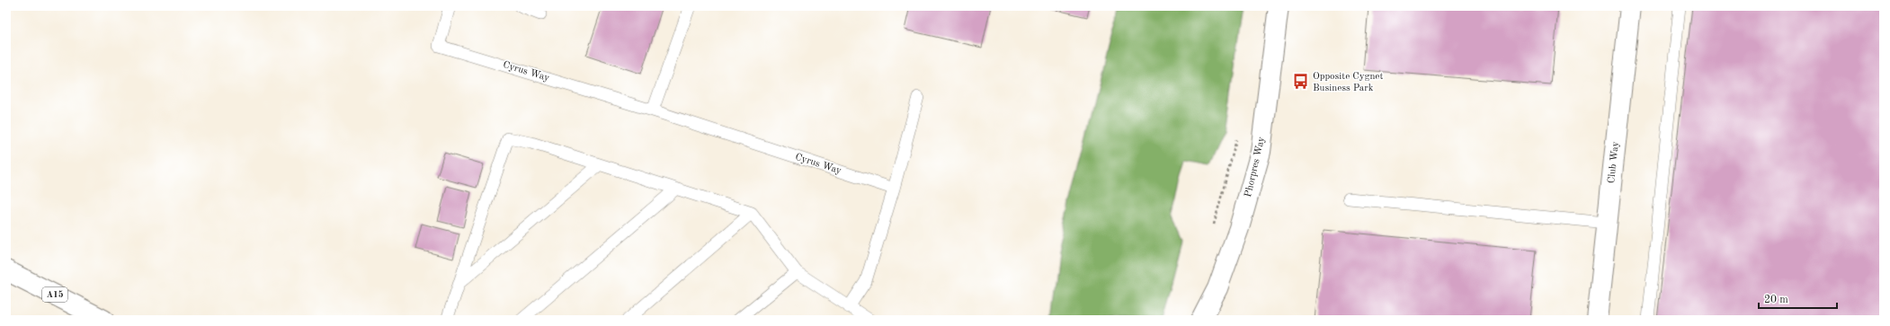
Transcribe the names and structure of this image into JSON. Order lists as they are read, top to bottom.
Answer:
{
  "streets": {
    "street": ["Club Way", "Phorpres Way", "A15"],
    "lane": ["Cyrus Way"]
  },
  "places": {
    "bus stop": ["Opposite Cygnet Business Park"]
  },
  "scale_bar": "20 m"
}
